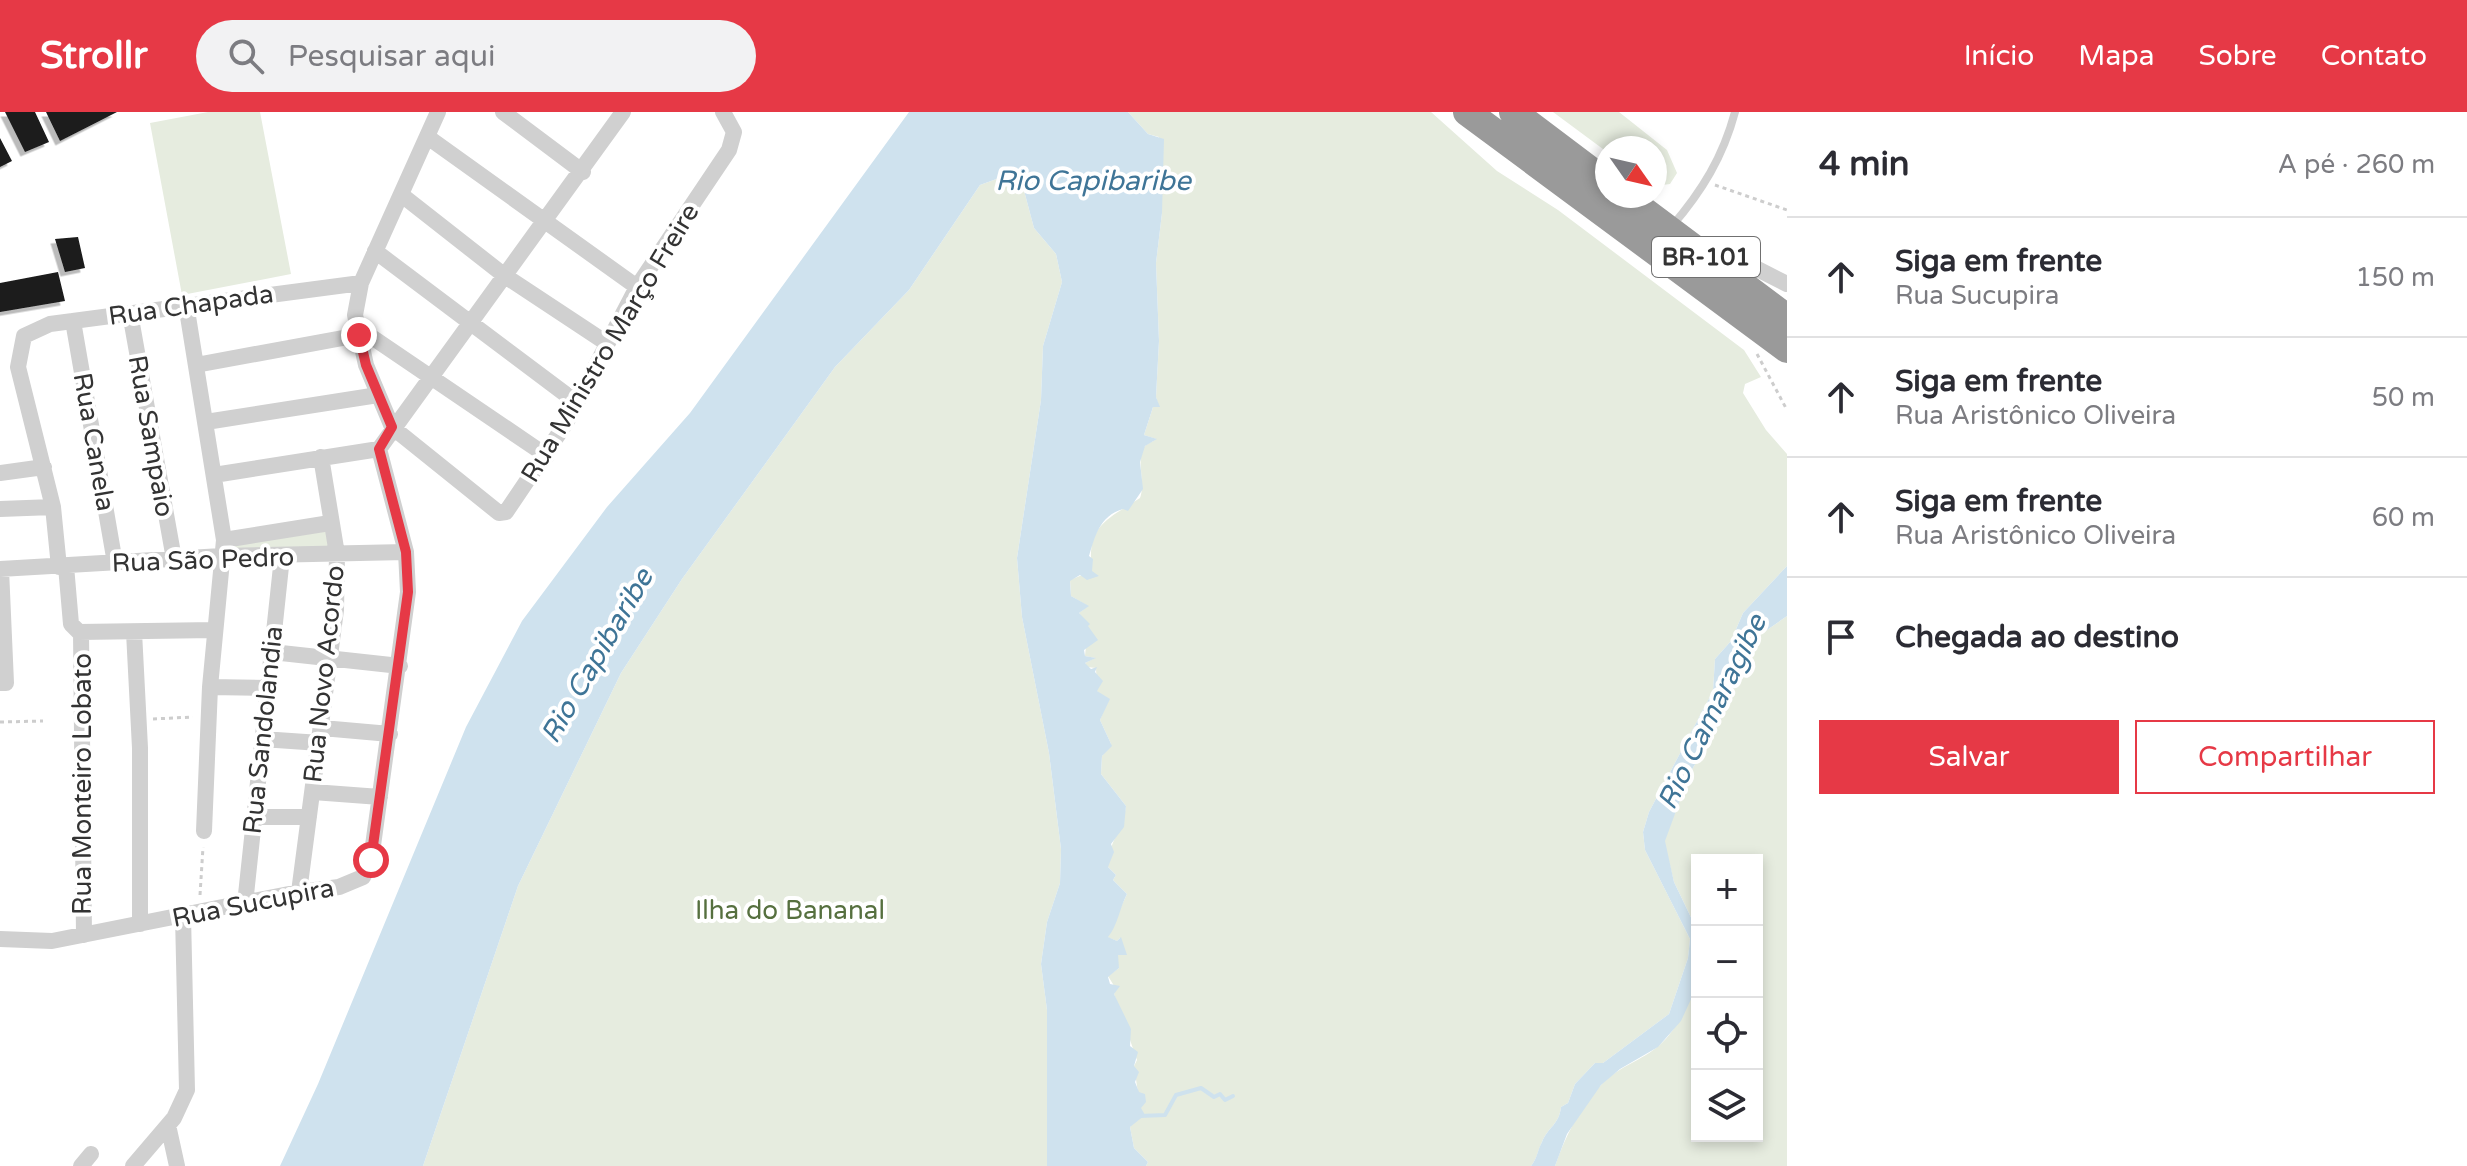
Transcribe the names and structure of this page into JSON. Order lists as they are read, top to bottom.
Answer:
{
  "streets": {
    "highway": ["BR-101"],
    "street": [
      "Rua Chapada",
      "Rua Ministro Março Freire",
      "Rua Sampaio",
      "Rua Canela",
      "Rua São Pedro",
      "Rua Novo Acordo",
      "Rua Sandolandia",
      "Rua Monteiro Lobato",
      "Rua Sucupira"
    ]
  },
  "crossings": [
    ["Rua Chapada", "Rua Sampaio"],
    ["Rua Chapada", "Rua Canela"],
    ["Rua Chapada", "Rua Monteiro Lobato"],
    ["Rua Sampaio", "Rua São Pedro"],
    ["Rua Canela", "Rua São Pedro"],
    ["Rua São Pedro", "Rua Novo Acordo"],
    ["Rua São Pedro", "Rua Sandolandia"],
    ["Rua São Pedro", "Rua Monteiro Lobato"],
    ["Rua São Pedro", "Rua Sucupira"],
    ["Rua Novo Acordo", "Rua Sucupira"],
    ["Rua Sandolandia", "Rua Sucupira"],
    ["Rua Monteiro Lobato", "Rua Sucupira"]
  ],
  "water": ["Rio Capibaribe", "Rio Camaragibe"],
  "parks": ["Ilha do Bananal"],
  "north": "bottom right",
  "page": {
    "header": "Strollr",
    "search": "Pesquisar aqui",
    "nav": [
      "Início",
      "Mapa",
      "Sobre",
      "Contato"
    ],
    "heading": ["4 min", "A pé · 260 m"],
    "list": [
      ["Siga em frente", "Rua Sucupira", "150 m"],
      ["Siga em frente", "Rua Aristônico Oliveira", "50 m"],
      ["Siga em frente", "Rua Aristônico Oliveira", "60 m"],
      "Chegada ao destino"
    ],
    "buttons": ["Salvar", "Compartilhar"],
    "map_buttons": ["+", "−"]
  }
}
